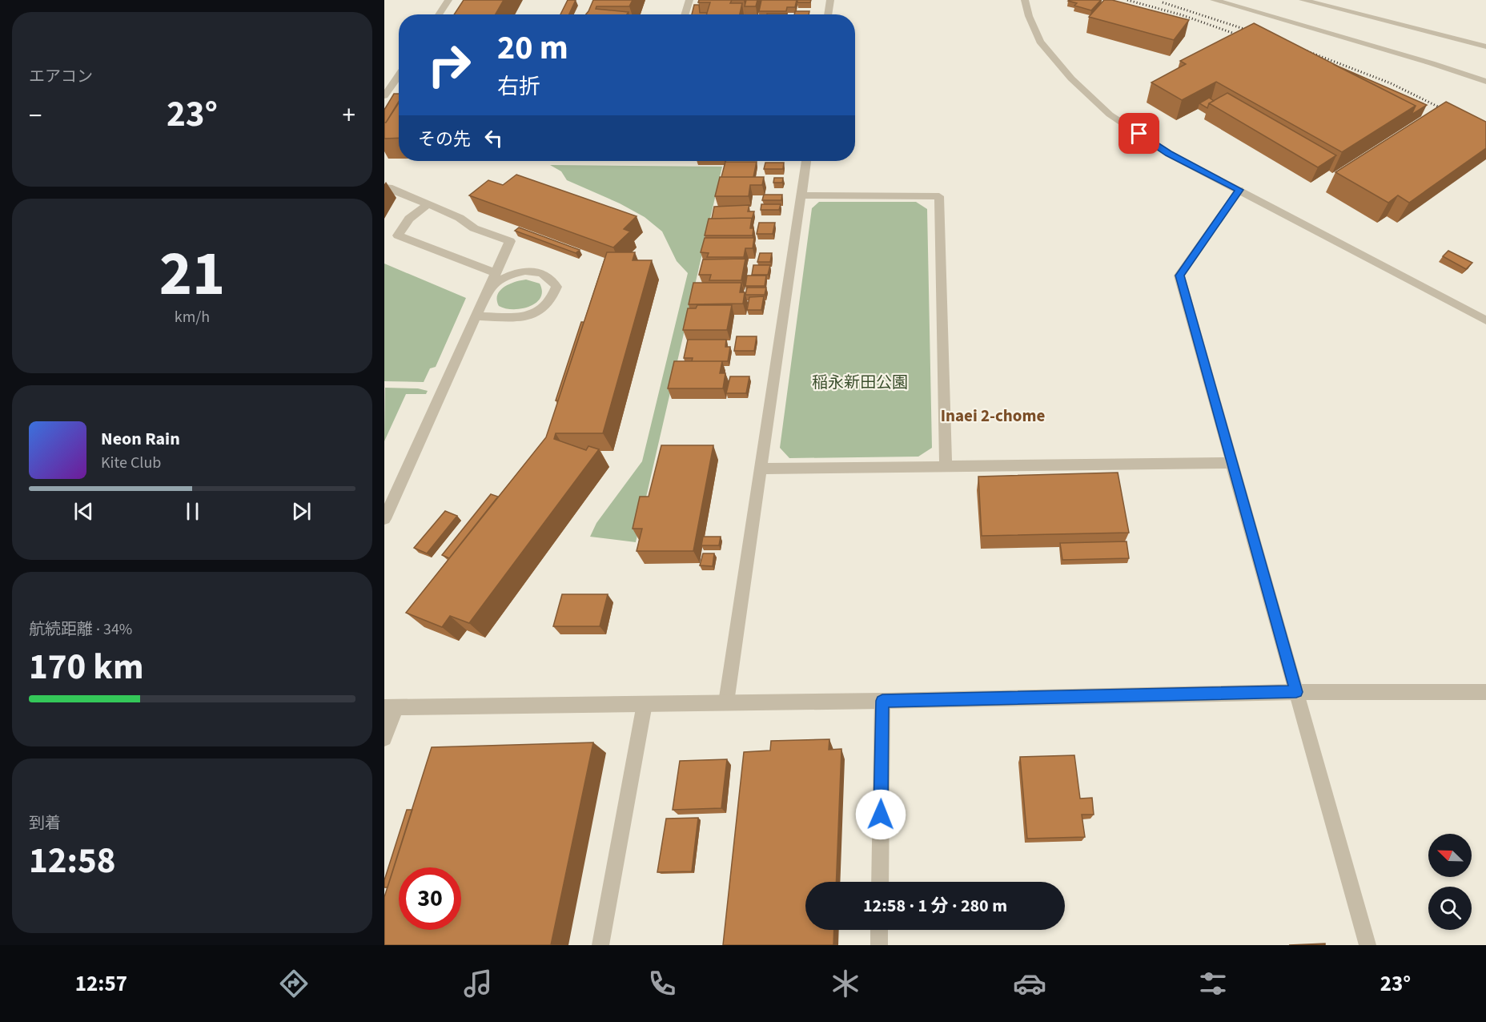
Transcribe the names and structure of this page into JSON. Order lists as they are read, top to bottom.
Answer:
{
  "districts": ["Inaei 2-chome"],
  "parks": ["稲永新田公園"],
  "north": "top left",
  "page": {
    "tile": [
      "エアコン",
      ["21", "km/h"],
      ["航続距離 · 34%", "170 km"],
      ["到着", "12:58"]
    ],
    "turn": ["20 m", "右折"],
    "heat": ["−", "23°", "+"],
    "then": "その先",
    "song": ["Neon Rain", "Kite Club"],
    "limit": "30",
    "trip": "12:58 · 1 分 · 280 m",
    "tabs": ["12:57", "23°"]
  }
}
